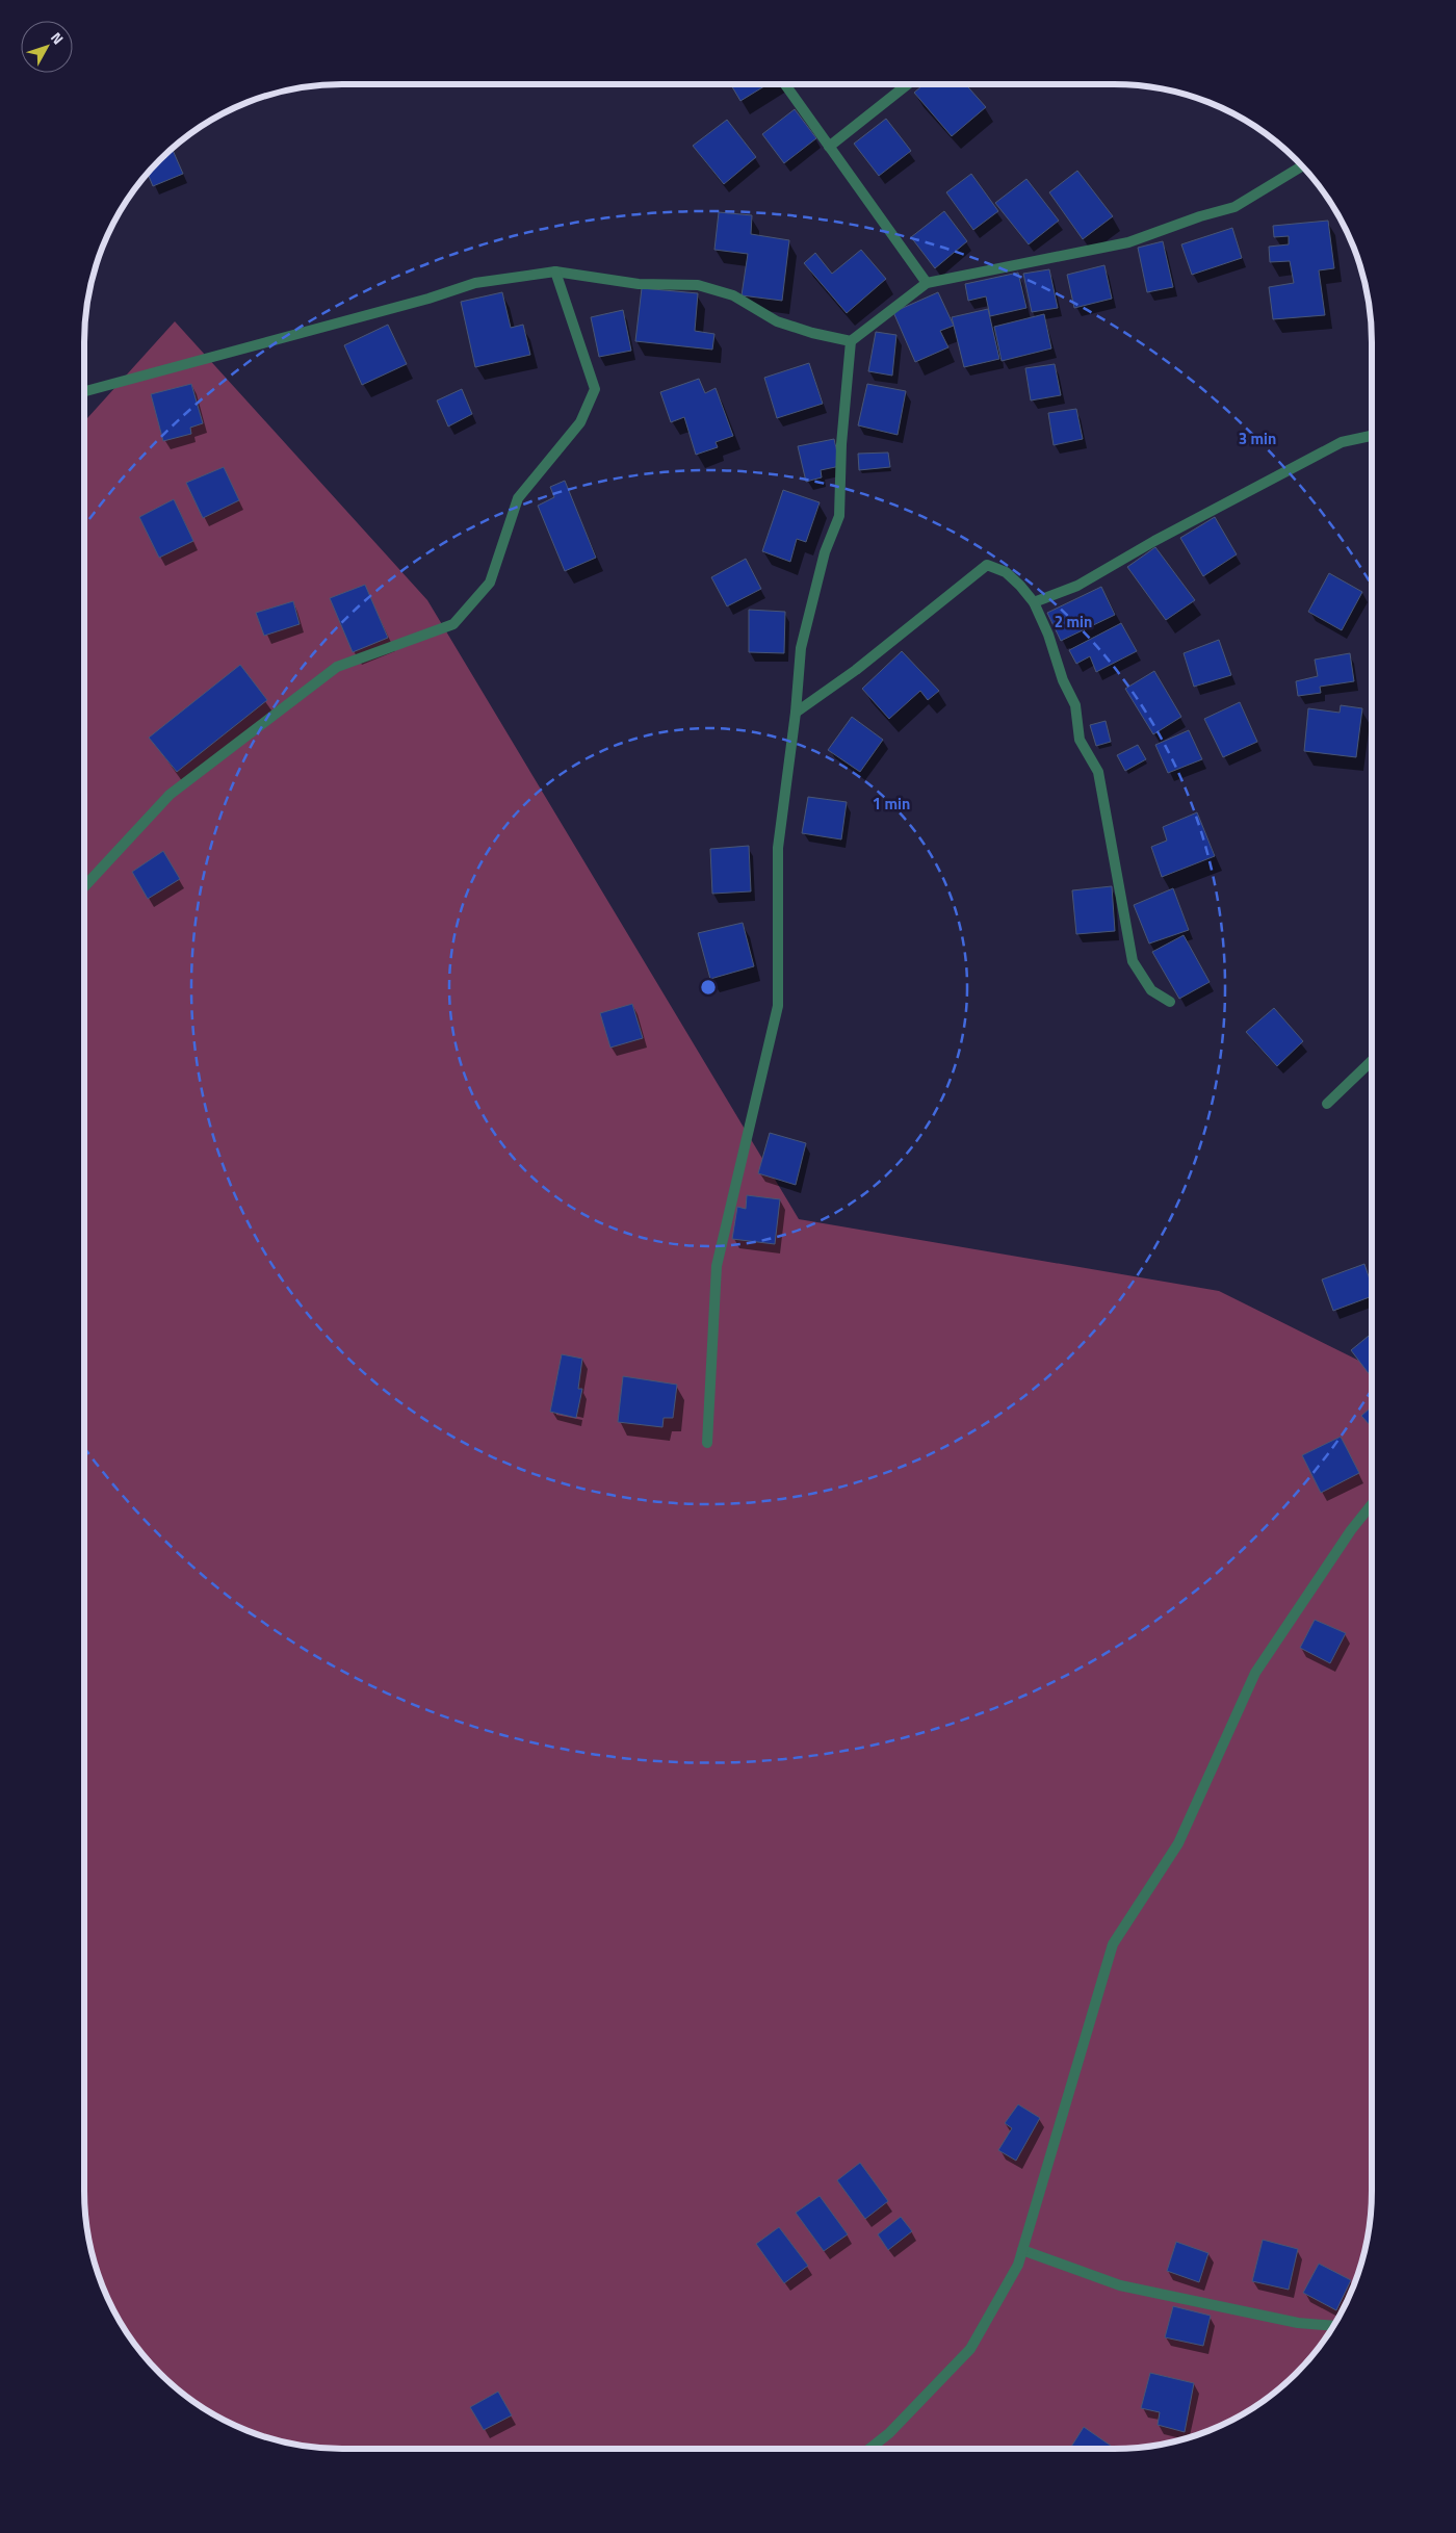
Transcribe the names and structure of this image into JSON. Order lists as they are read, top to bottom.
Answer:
{
  "north": "top right",
  "rings": ["3 min", "2 min", "1 min"]
}
